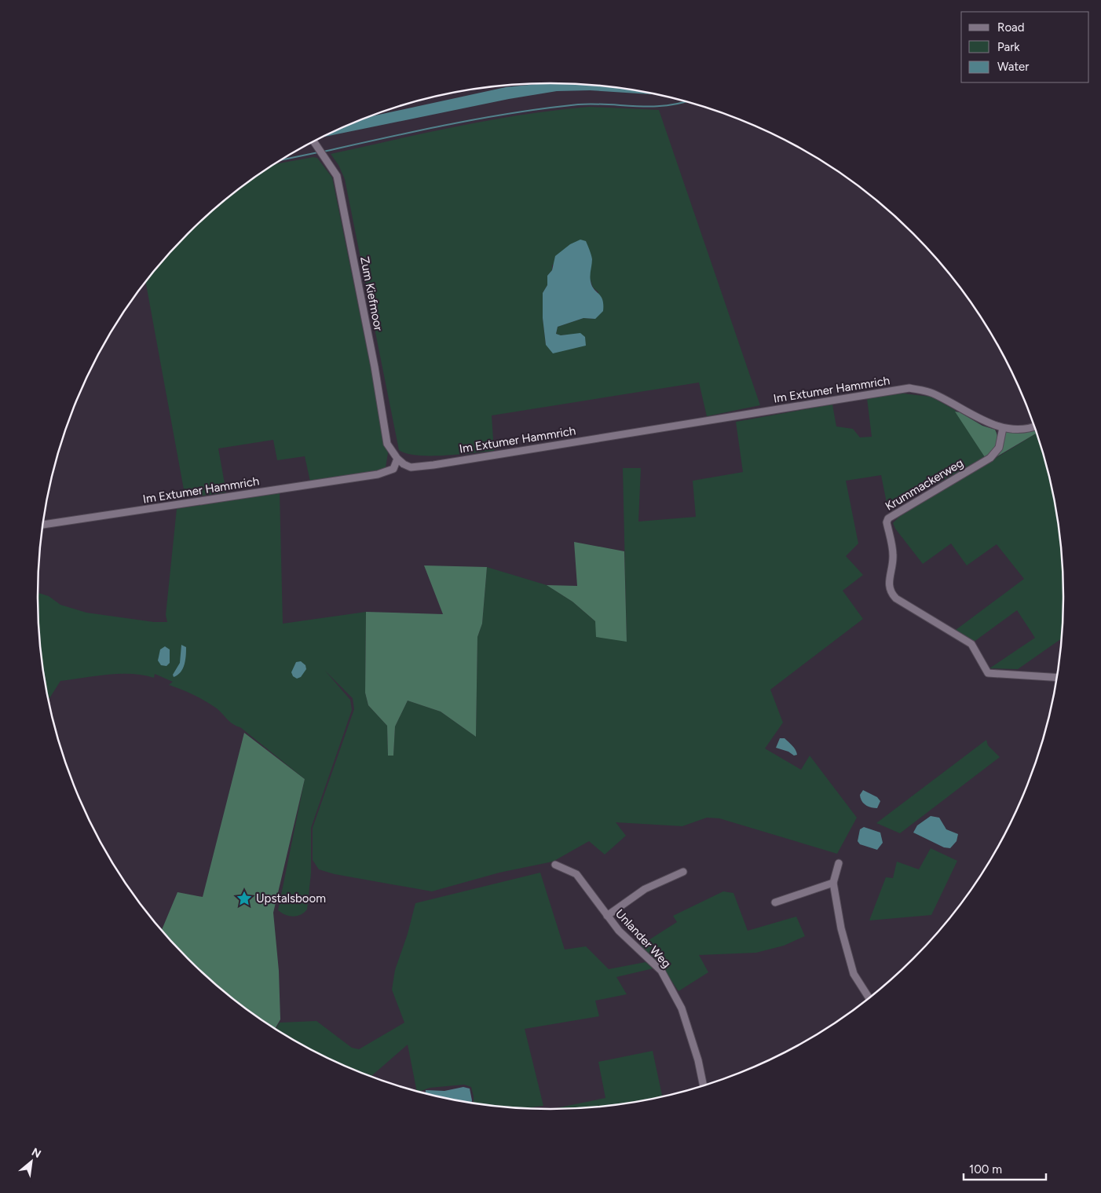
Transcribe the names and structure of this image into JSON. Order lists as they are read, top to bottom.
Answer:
{
  "streets": {
    "street": [
      "Zum Kiefmoor",
      "Im Extumer Hammrich",
      "Krummackerweg",
      "Unlander Weg"
    ]
  },
  "crossings": [
    ["Zum Kiefmoor", "Im Extumer Hammrich"],
    ["Im Extumer Hammrich", "Krummackerweg"]
  ],
  "places": {
    "place": ["Upstalsboom"]
  },
  "legend": ["Road", "Park", "Water"],
  "scale_bar": "100 m",
  "north": "top right"
}
